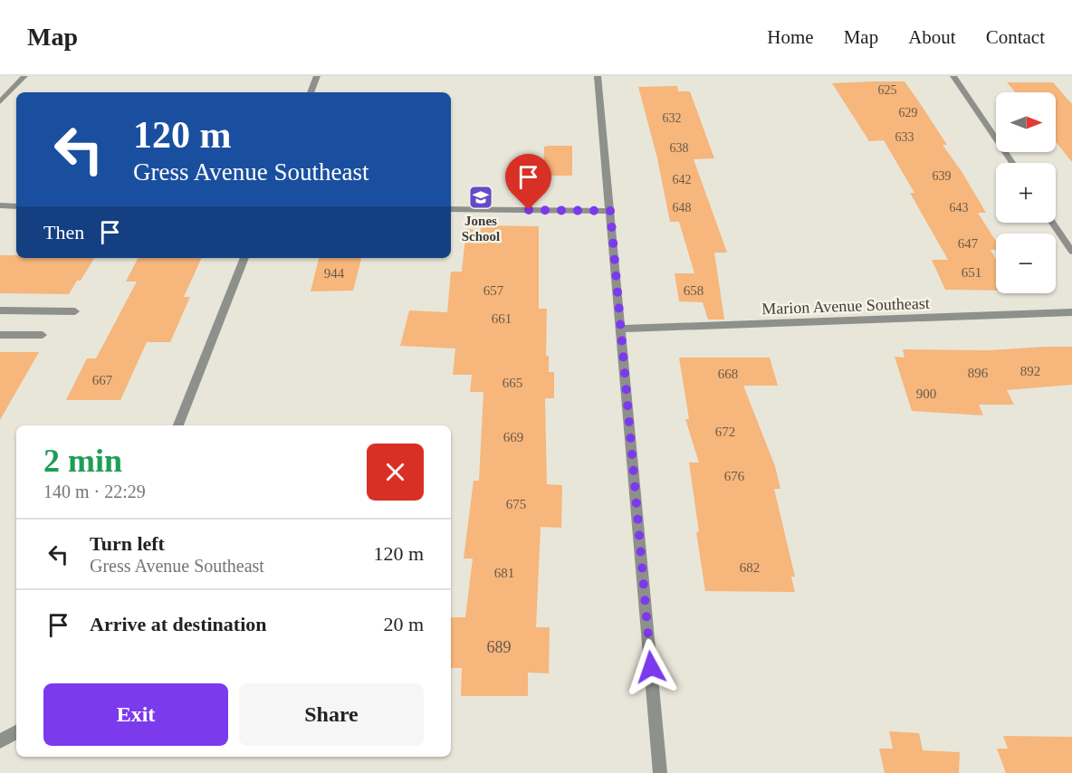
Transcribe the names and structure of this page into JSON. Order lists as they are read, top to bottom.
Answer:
{
  "streets": {
    "street": ["Marion Avenue Southeast"]
  },
  "places": {
    "school or university": ["Jones School"]
  },
  "house_numbers": [
    "625",
    "629",
    "632",
    "633",
    "638",
    "639",
    "642",
    "648",
    "643",
    "647",
    "651",
    "944",
    "657",
    "658",
    "661",
    "892",
    "896",
    "668",
    "667",
    "665",
    "900",
    "672",
    "669",
    "676",
    "675",
    "682",
    "681",
    "689"
  ],
  "north": "right",
  "page": {
    "header": "Map",
    "nav": [
      "Home",
      "Map",
      "About",
      "Contact"
    ],
    "map_buttons": ["+", "−"],
    "turn": ["120 m", "Gress Avenue Southeast"],
    "then": "Then",
    "heading": ["2 min", "140 m · 22:29"],
    "list": [
      {
        "name": "Turn left",
        "note": "Gress Avenue Southeast",
        "value": "120 m"
      },
      {
        "name": "Arrive at destination",
        "value": "20 m"
      }
    ],
    "buttons": ["Exit", "Share"]
  }
}
